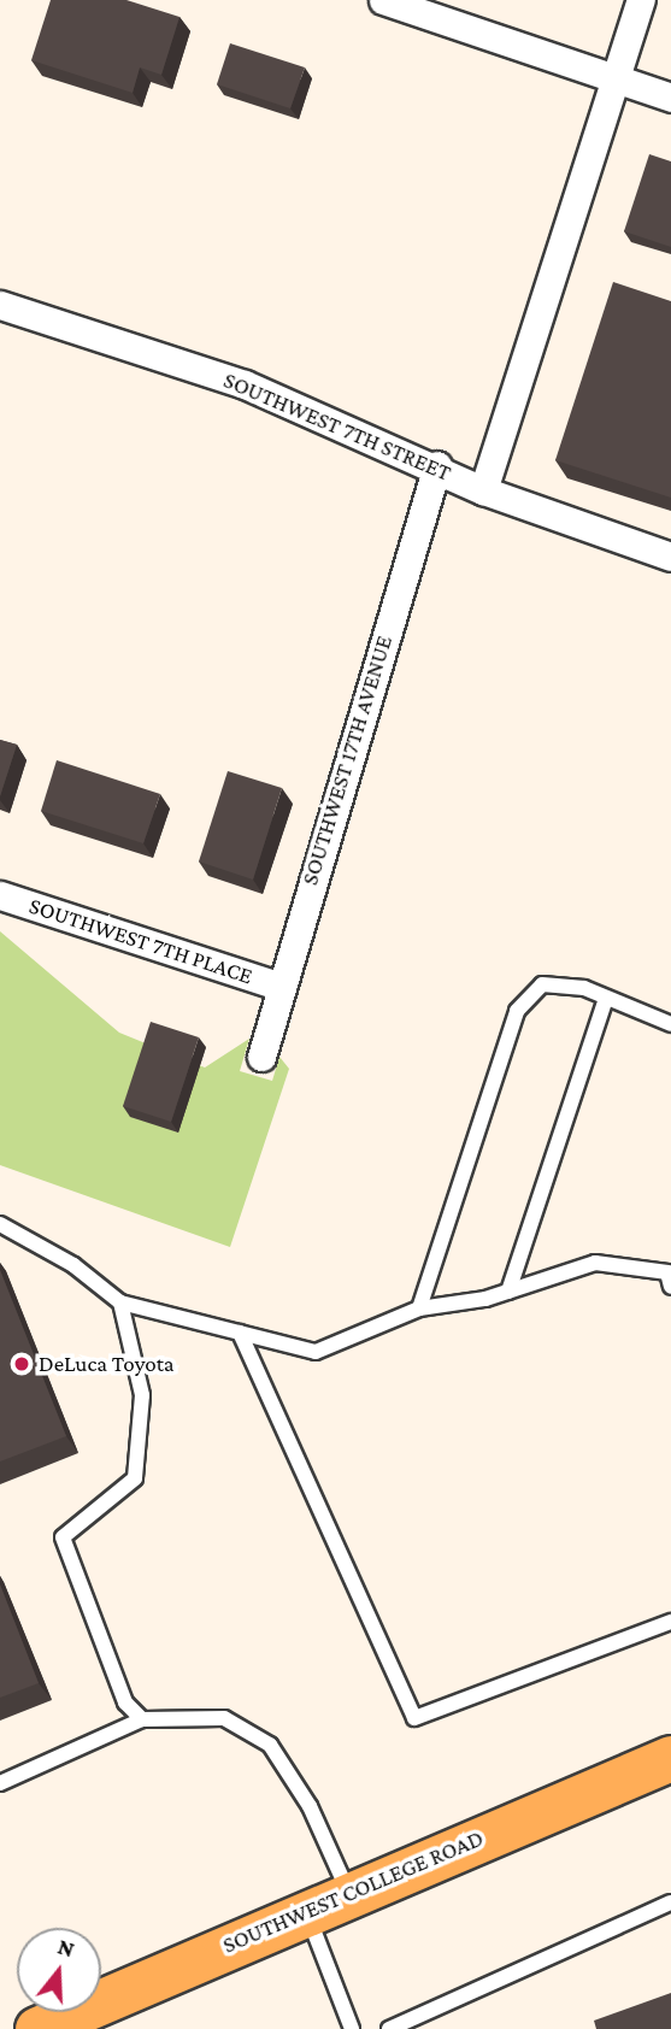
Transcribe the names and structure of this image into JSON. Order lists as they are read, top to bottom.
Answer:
{
  "streets": {
    "main road": ["SOUTHWEST COLLEGE ROAD"],
    "street": ["SOUTHWEST 7TH STREET", "SOUTHWEST 17TH AVENUE", "SOUTHWEST 7TH PLACE"]
  },
  "crossings": [
    ["SOUTHWEST 7TH STREET", "SOUTHWEST 17TH AVENUE"],
    ["SOUTHWEST 17TH AVENUE", "SOUTHWEST 7TH PLACE"]
  ],
  "places": ["DeLuca Toyota"],
  "north": "top"
}
